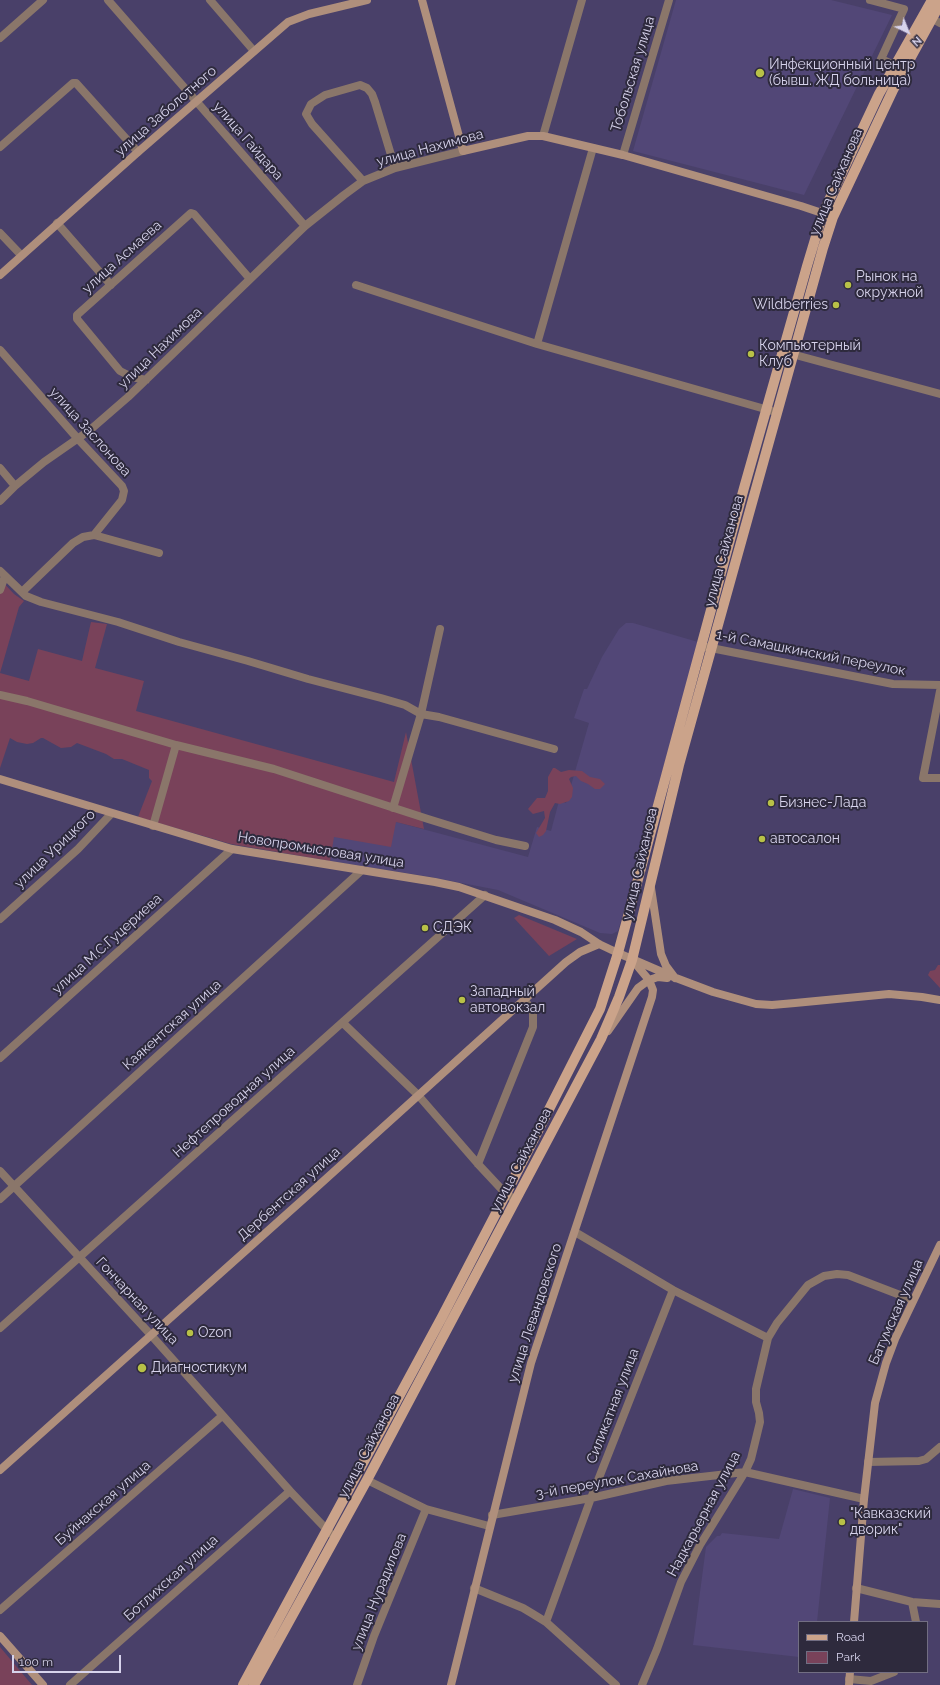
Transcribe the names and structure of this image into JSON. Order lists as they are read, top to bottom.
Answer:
{
  "streets": {
    "main road": ["улица Сайханова"],
    "street": [
      "Тобольская улица",
      "улица Заболотного",
      "улица Гайдара",
      "улица Нахимова",
      "улица Асмаева",
      "улица Заслонова",
      "1-й Самашкинский переулок",
      "улица Урицкого",
      "Новопромысловая улица",
      "улица М.С.Гуцериева",
      "Каякентская улица",
      "Нефтепроводная улица",
      "Дербентская улица",
      "Гончарная улица",
      "Батумская улица",
      "улица Левандовского",
      "Силикатная улица",
      "3-й переулок Сахайнова",
      "Буйнакская улица",
      "Надкарьерная улица",
      "Ботлихская улица",
      "улица Нурадилова"
    ]
  },
  "crossings": [
    ["Тобольская улица", "улица Нахимова"],
    ["улица Заболотного", "улица Гайдара"],
    ["улица Гайдара", "улица Нахимова"],
    ["улица Нахимова", "улица Сайханова"],
    ["улица Нахимова", "улица Асмаева"],
    ["улица Нахимова", "улица Заслонова"],
    ["улица Сайханова", "1-й Самашкинский переулок"],
    ["улица Сайханова", "Новопромысловая улица"],
    ["улица Сайханова", "Гончарная улица"],
    ["улица Урицкого", "Новопромысловая улица"],
    ["Новопромысловая улица", "улица М.С.Гуцериева"],
    ["Новопромысловая улица", "Каякентская улица"],
    ["Новопромысловая улица", "Нефтепроводная улица"],
    ["Новопромысловая улица", "Дербентская улица"],
    ["Каякентская улица", "Гончарная улица"],
    ["Нефтепроводная улица", "Гончарная улица"],
    ["Дербентская улица", "Гончарная улица"],
    ["Гончарная улица", "Буйнакская улица"],
    ["Гончарная улица", "Ботлихская улица"],
    ["Батумская улица", "3-й переулок Сахайнова"],
    ["Батумская улица", "Надкарьерная улица"],
    ["улица Левандовского", "3-й переулок Сахайнова"],
    ["Силикатная улица", "3-й переулок Сахайнова"],
    ["3-й переулок Сахайнова", "Надкарьерная улица"]
  ],
  "places": [
    "Инфекционный центр (бывш. ЖД больница)",
    "Рынок на окружной",
    "Wildberries",
    "Компьютерный Клуб",
    "Бизнес-Лада",
    "автосалон",
    "СДЭК",
    "Западный автовокзал",
    "Ozon",
    "Диагностикум",
    "\"Кавказский дворик\""
  ],
  "legend": ["Road", "Park"],
  "scale_bar": "100 m",
  "north": "bottom right"
}
